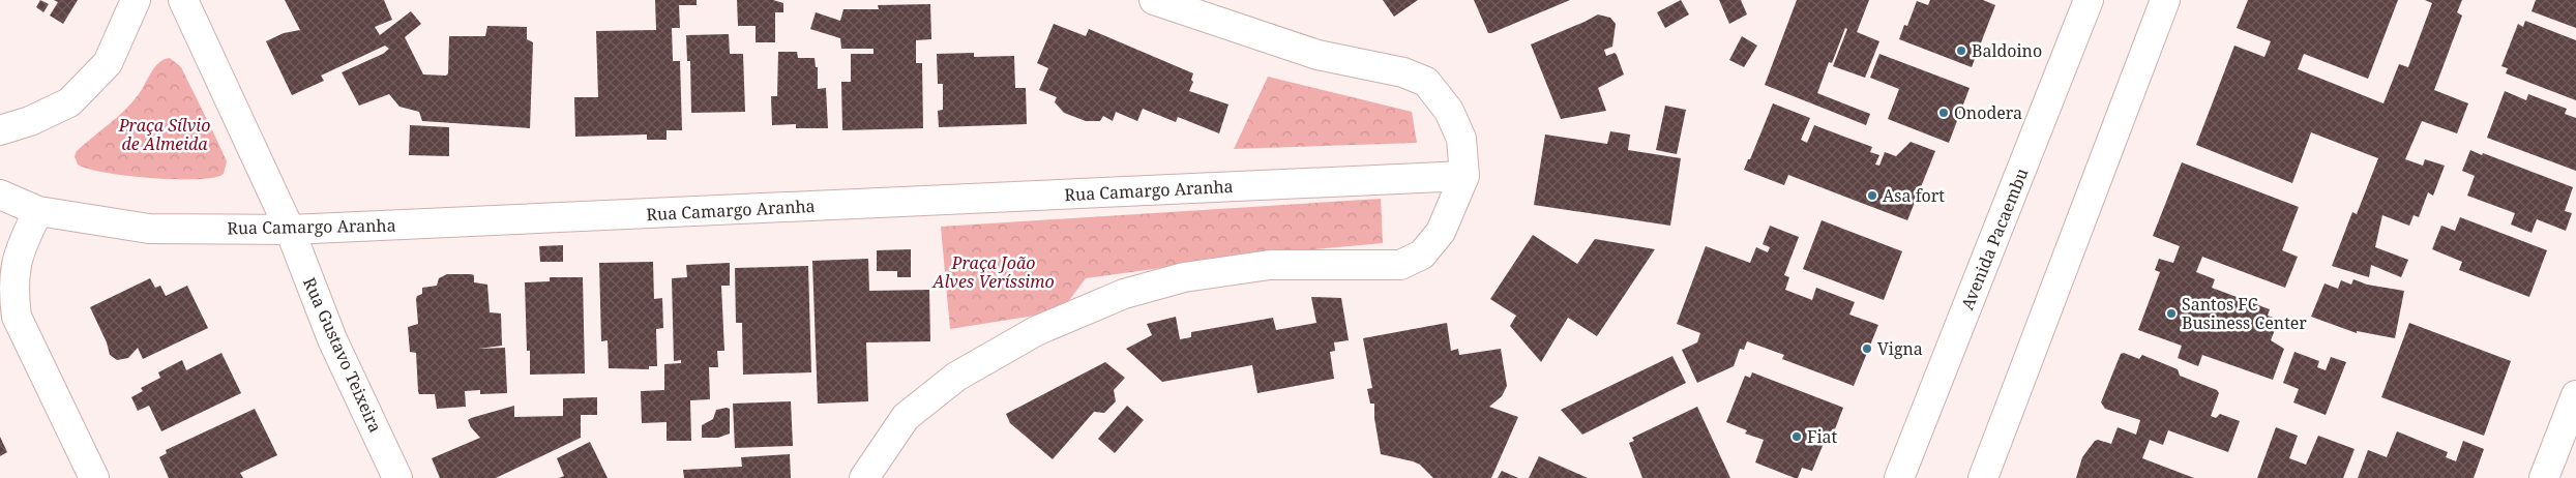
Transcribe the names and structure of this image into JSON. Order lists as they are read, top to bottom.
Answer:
{
  "streets": {
    "street": ["Rua Camargo Aranha", "Avenida Pacaembu", "Rua Gustavo Teixeira"]
  },
  "crossings": [
    ["Rua Camargo Aranha", "Rua Gustavo Teixeira"]
  ],
  "parks": ["Praça Sílvio de Almeida", "Praça João Alves Veríssimo"],
  "places": [
    "Baldoino",
    "Onodera",
    "Asa fort",
    "Santos FC Business Center",
    "Vigna",
    "Fiat"
  ]
}
